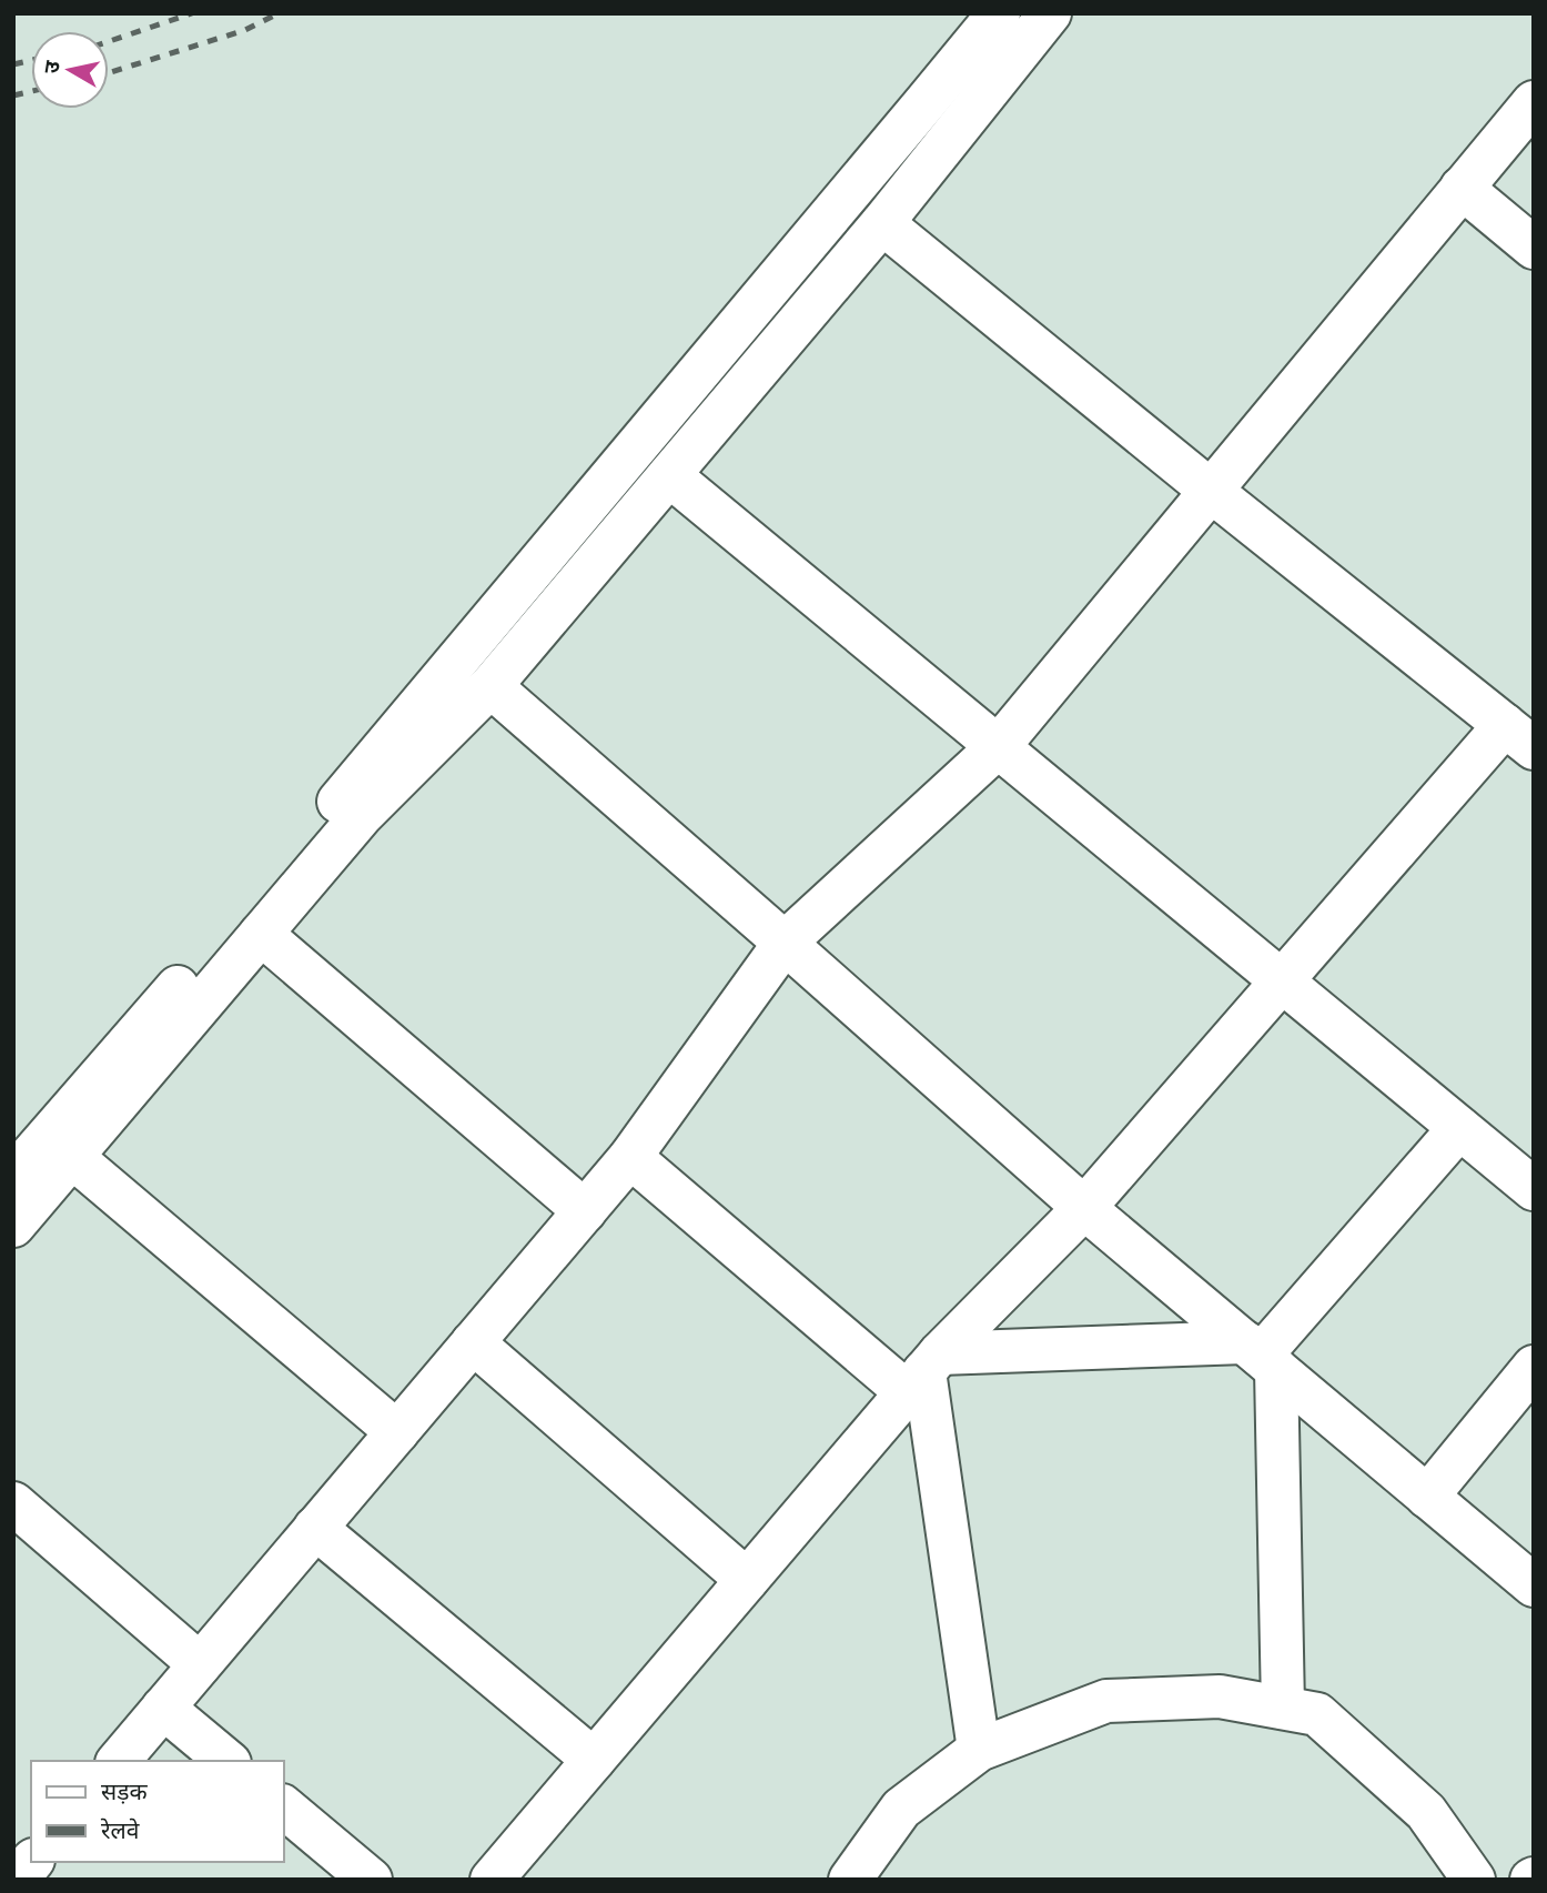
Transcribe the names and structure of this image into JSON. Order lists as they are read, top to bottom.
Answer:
{
  "legend": ["सड़क", "रेलवे"],
  "north": "left"
}
